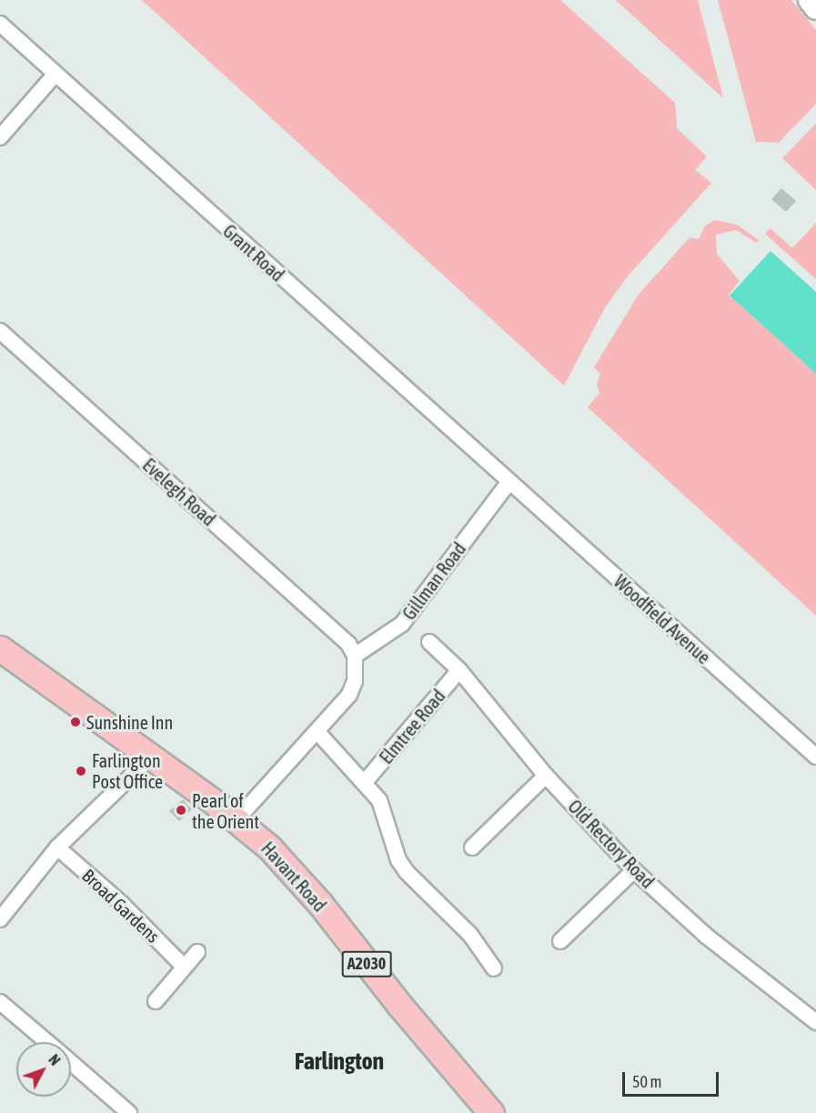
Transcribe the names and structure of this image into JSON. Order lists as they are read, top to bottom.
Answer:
{
  "streets": {
    "main road": ["Havant Road", "A2030"],
    "street": [
      "Grant Road",
      "Evelegh Road",
      "Gillman Road",
      "Woodfield Avenue",
      "Elmtree Road",
      "Old Rectory Road",
      "Broad Gardens"
    ]
  },
  "crossings": [
    ["Grant Road", "Gillman Road"],
    ["Grant Road", "Woodfield Avenue"],
    ["Evelegh Road", "Gillman Road"],
    ["Gillman Road", "Woodfield Avenue"],
    ["Elmtree Road", "Old Rectory Road"]
  ],
  "districts": ["Farlington"],
  "places": ["Sunshine Inn", "Farlington Post Office", "Pearl of the Orient"],
  "scale_bar": "50 m",
  "north": "top right"
}
